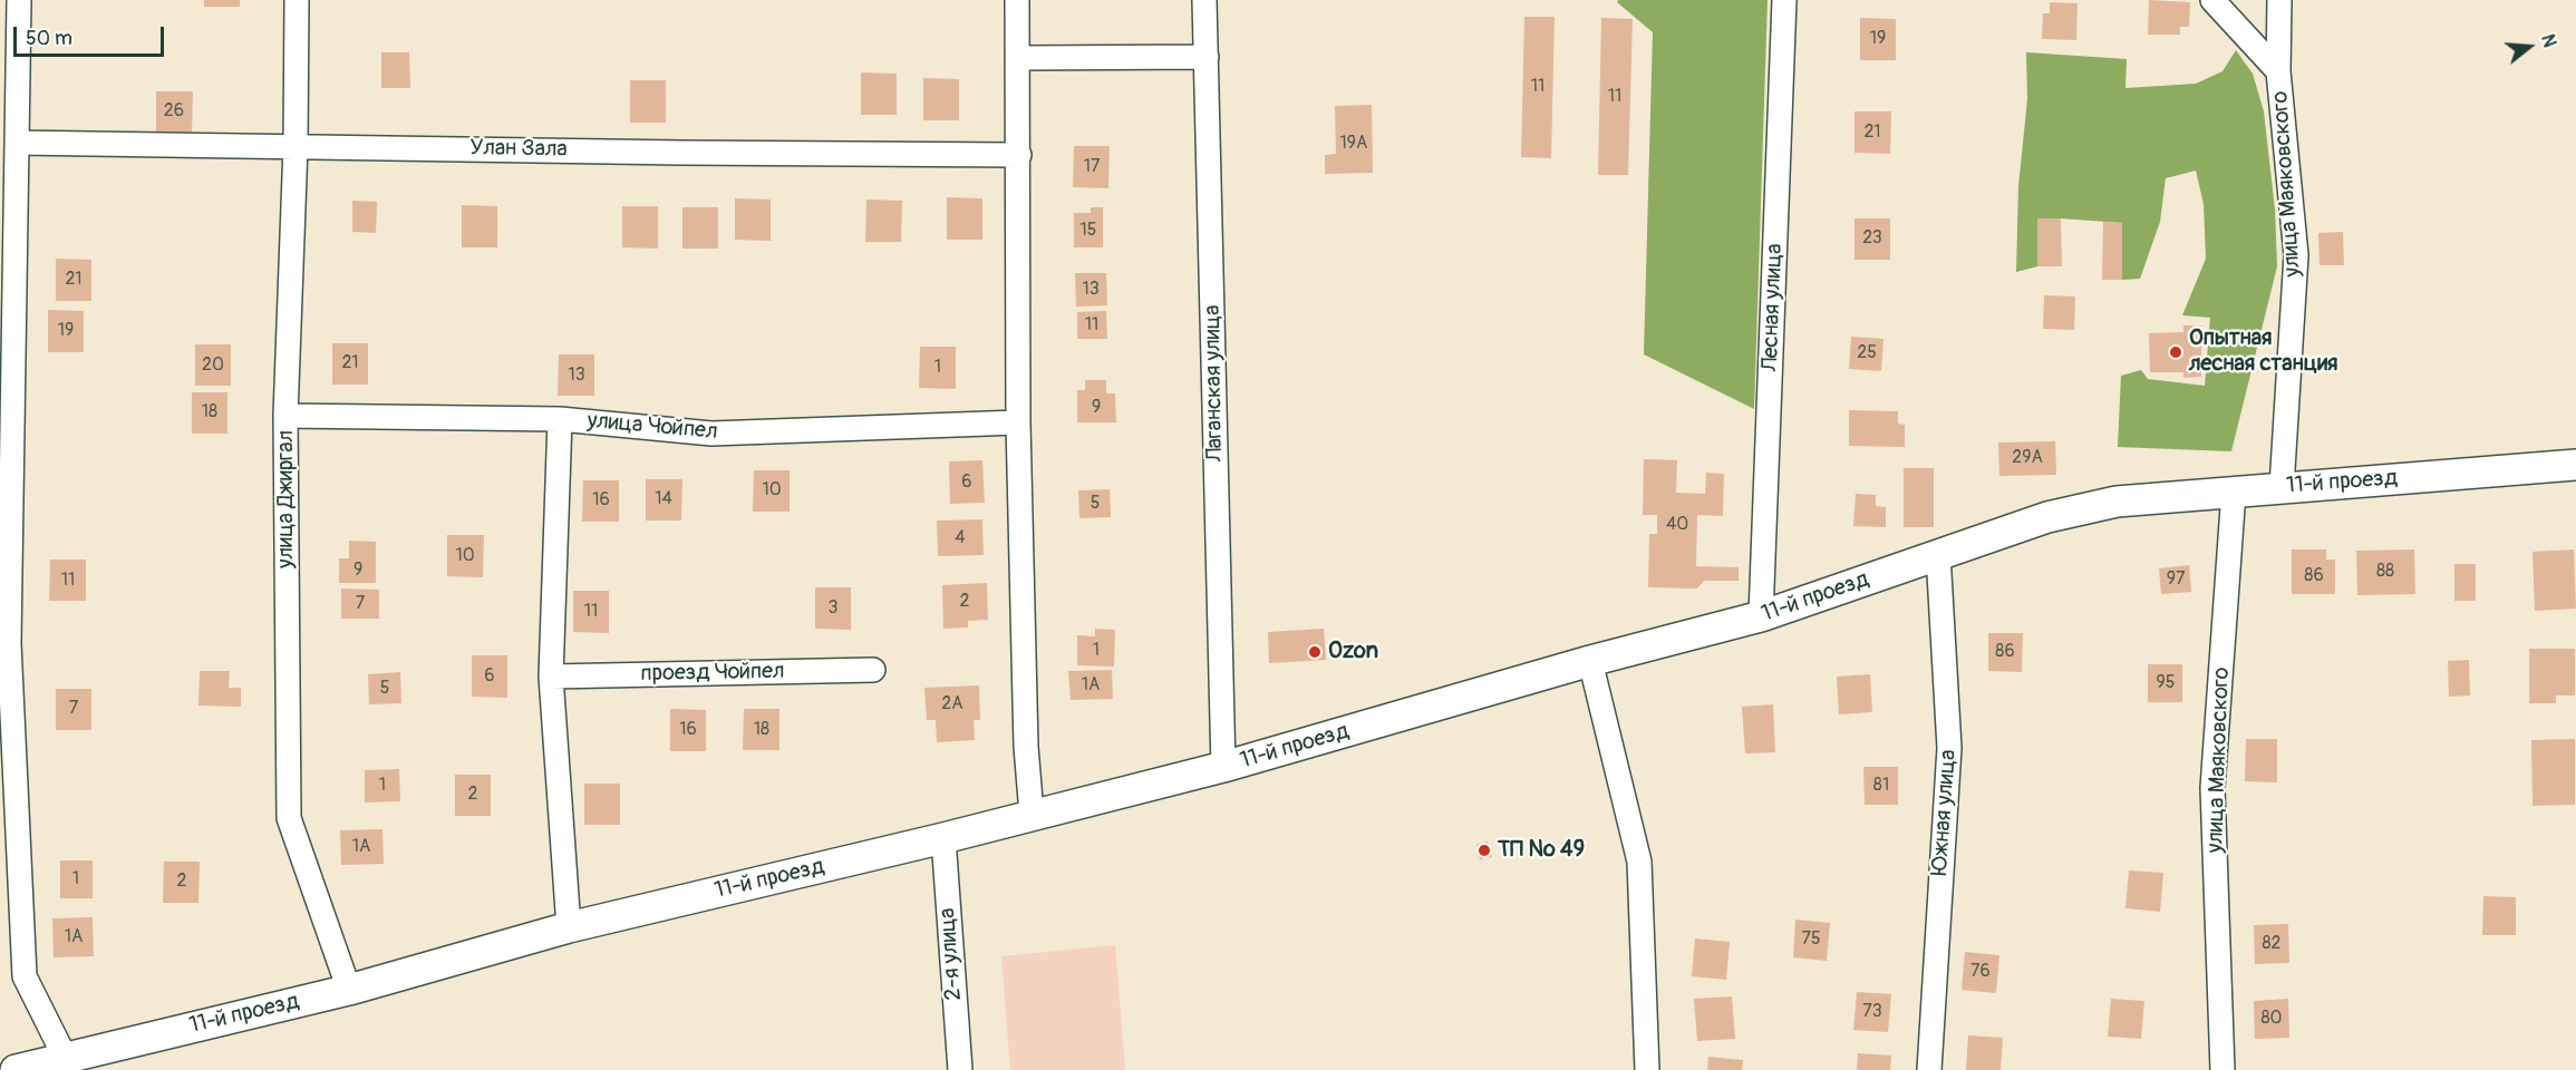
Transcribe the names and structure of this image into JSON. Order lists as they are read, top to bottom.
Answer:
{
  "streets": {
    "street": [
      "Улан Зала",
      "улица Маяковского",
      "Лесная улица",
      "Лаганская улица",
      "улица Чойпел",
      "11-й проезд",
      "улица Джиргал",
      "проезд Чойпел",
      "Южная улица",
      "2-я улица"
    ]
  },
  "crossings": [
    ["Улан Зала", "улица Джиргал"],
    ["улица Маяковского", "11-й проезд"],
    ["Лесная улица", "11-й проезд"],
    ["Лаганская улица", "11-й проезд"],
    ["улица Чойпел", "улица Джиргал"],
    ["11-й проезд", "улица Джиргал"],
    ["11-й проезд", "Южная улица"],
    ["11-й проезд", "2-я улица"]
  ],
  "places": ["Опытная лесная станция", "Ozon", "ТП № 49"],
  "house_numbers": [
    "19",
    "11",
    "11",
    "26",
    "21",
    "19А",
    "17",
    "15",
    "23",
    "21",
    "13",
    "11",
    "19",
    "25",
    "21",
    "20",
    "1",
    "13",
    "9",
    "18",
    "29А",
    "6",
    "10",
    "14",
    "16",
    "5",
    "40",
    "4",
    "10",
    "9",
    "88",
    "86",
    "97",
    "11",
    "2",
    "7",
    "3",
    "11",
    "1",
    "86",
    "6",
    "95",
    "1А",
    "5",
    "2А",
    "7",
    "16",
    "18",
    "1",
    "81",
    "2",
    "1А",
    "1",
    "2",
    "1А",
    "75",
    "82",
    "76",
    "73",
    "80"
  ],
  "scale_bar": "50 m",
  "north": "right"
}
